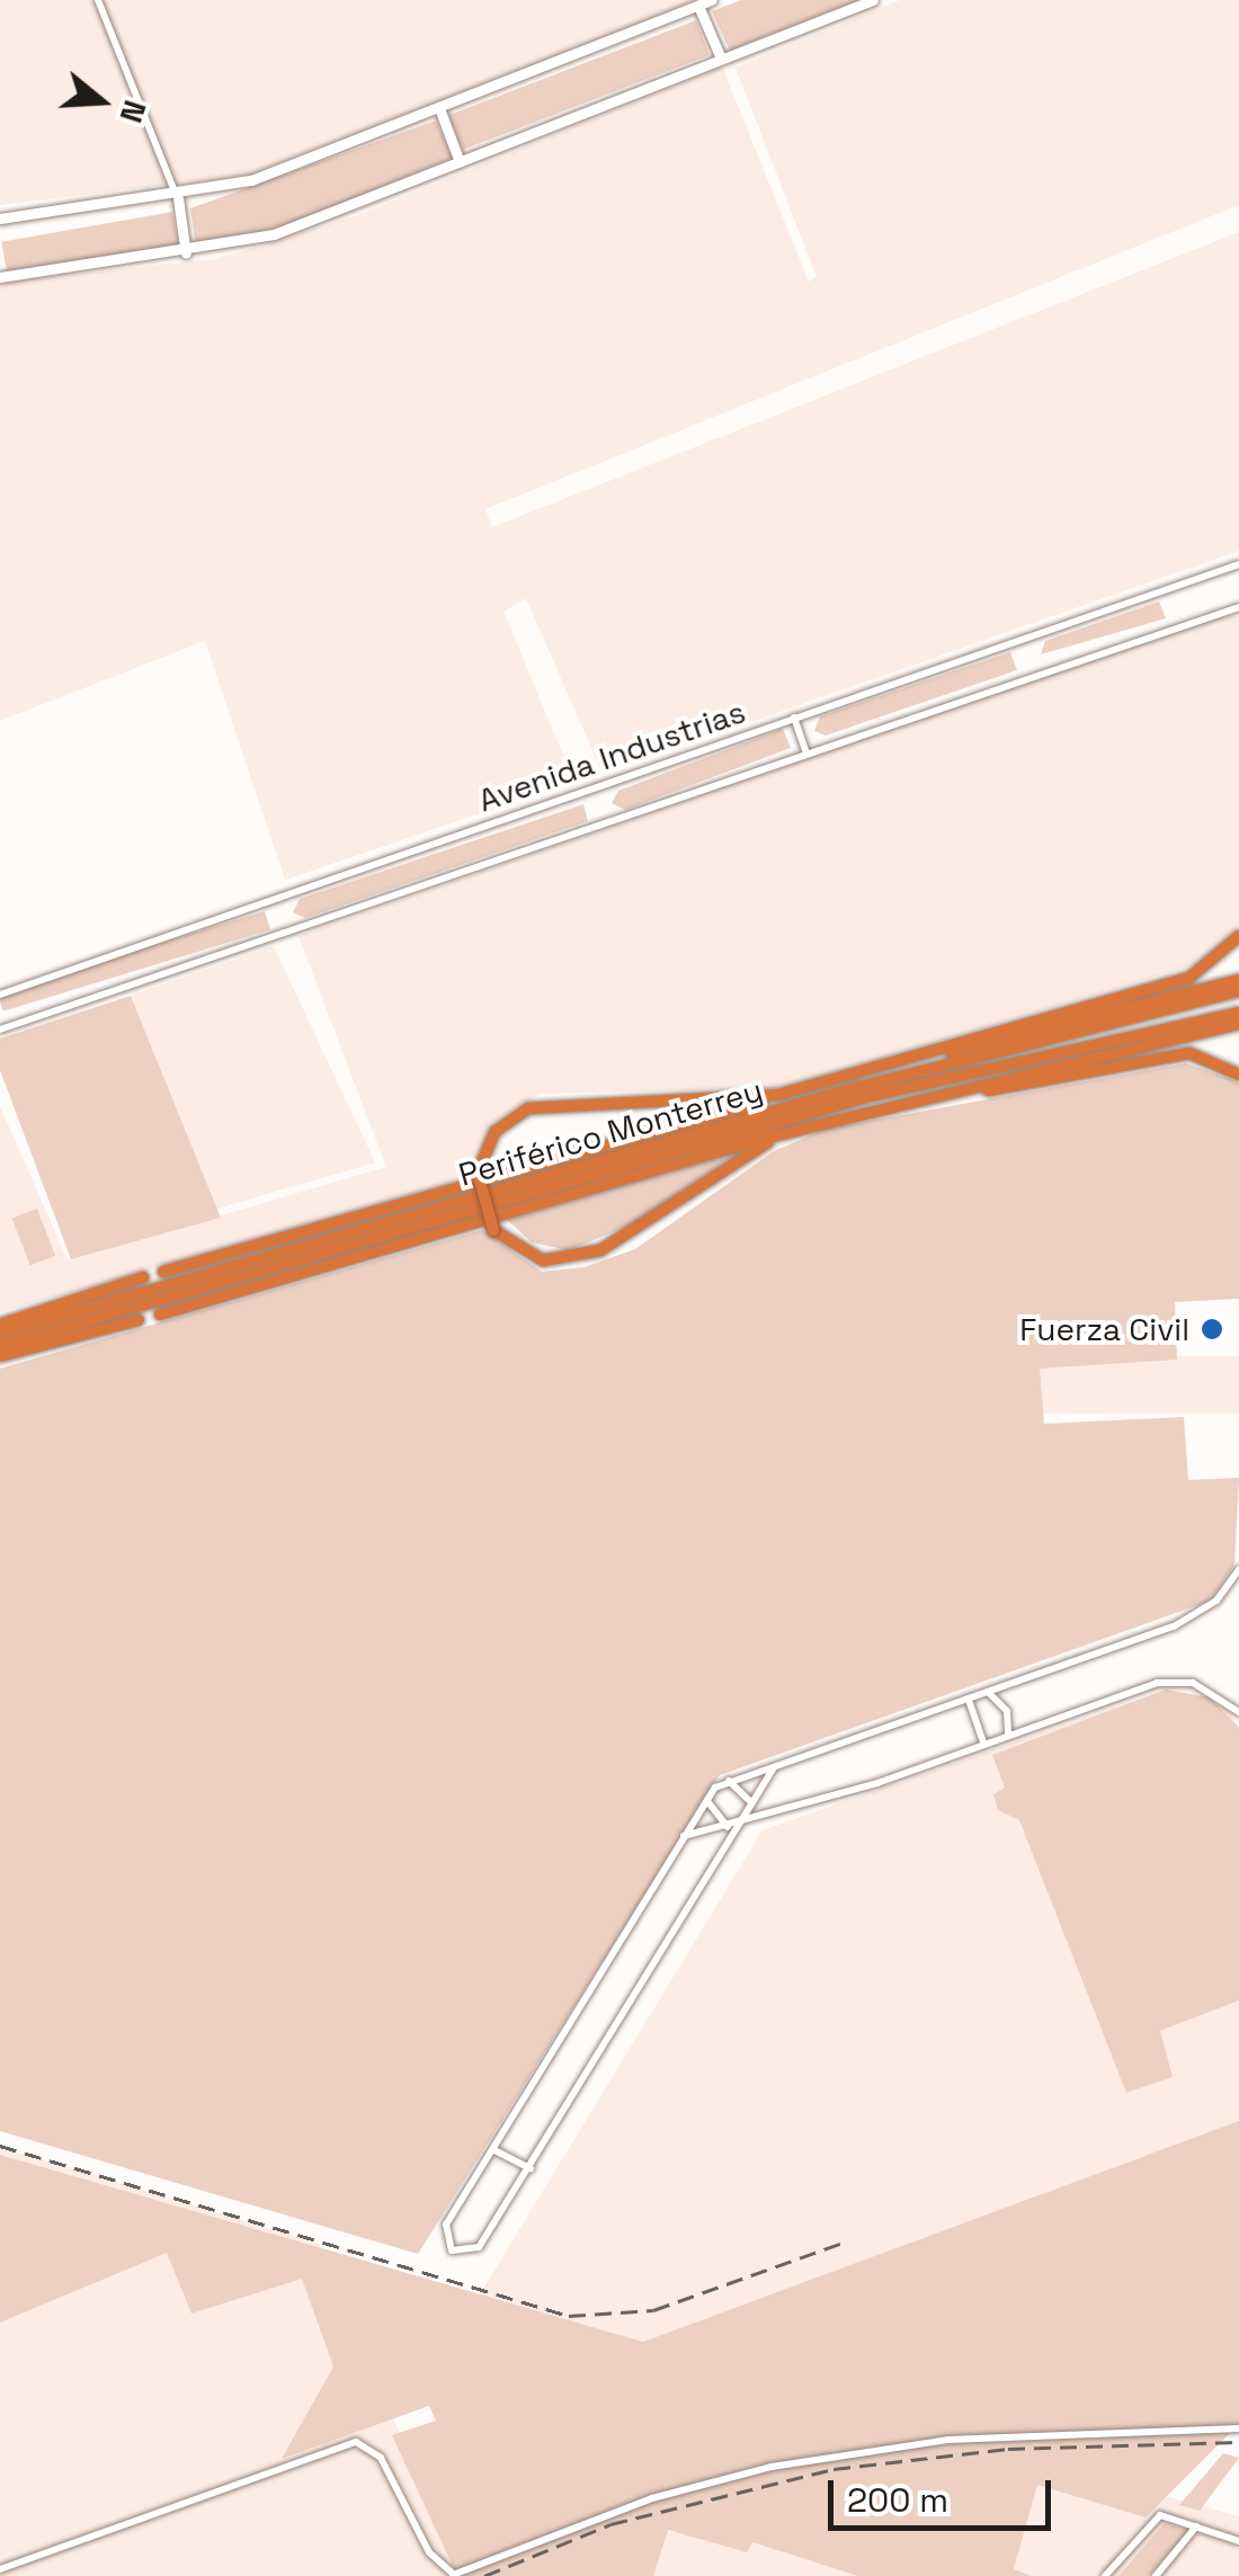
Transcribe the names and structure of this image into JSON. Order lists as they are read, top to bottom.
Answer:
{
  "streets": {
    "highway": ["Periférico Monterrey"],
    "street": ["Avenida Industrias"]
  },
  "places": ["Fuerza Civil"],
  "scale_bar": "200 m",
  "north": "right"
}
